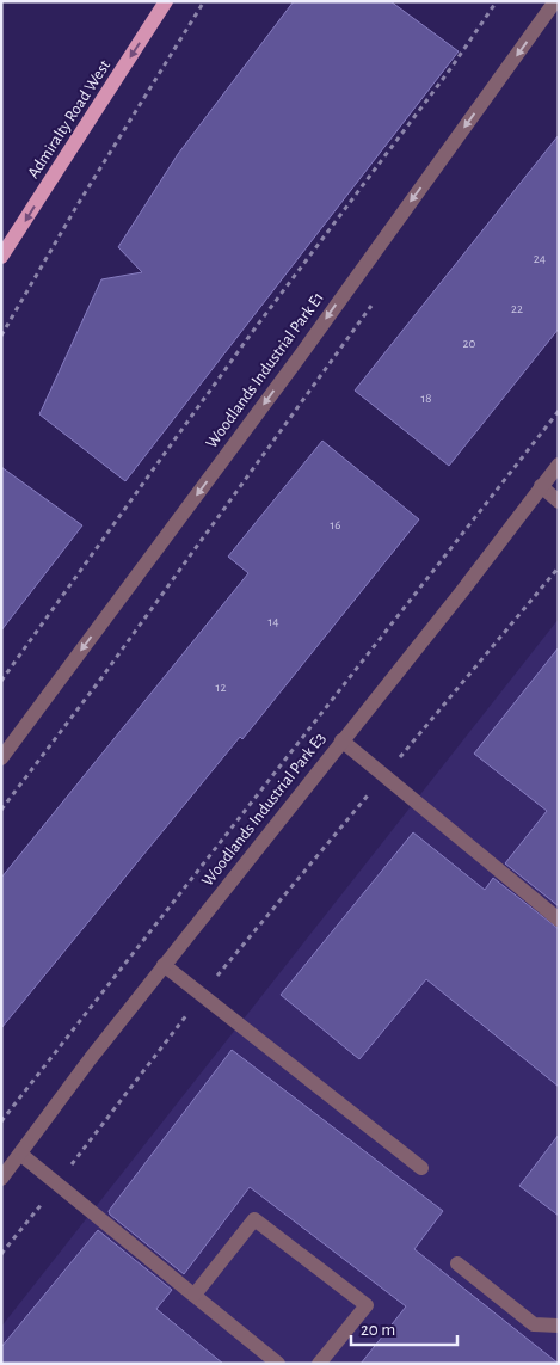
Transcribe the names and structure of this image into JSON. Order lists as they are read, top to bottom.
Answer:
{
  "streets": {
    "main road": ["Admiralty Road West"],
    "street": ["Woodlands Industrial Park E1", "Woodlands Industrial Park E3"]
  },
  "one_way": ["Admiralty Road West", "Woodlands Industrial Park E1"],
  "house_numbers": [
    "24",
    "22",
    "20",
    "18",
    "16",
    "14",
    "12"
  ],
  "scale_bar": "20 m"
}
